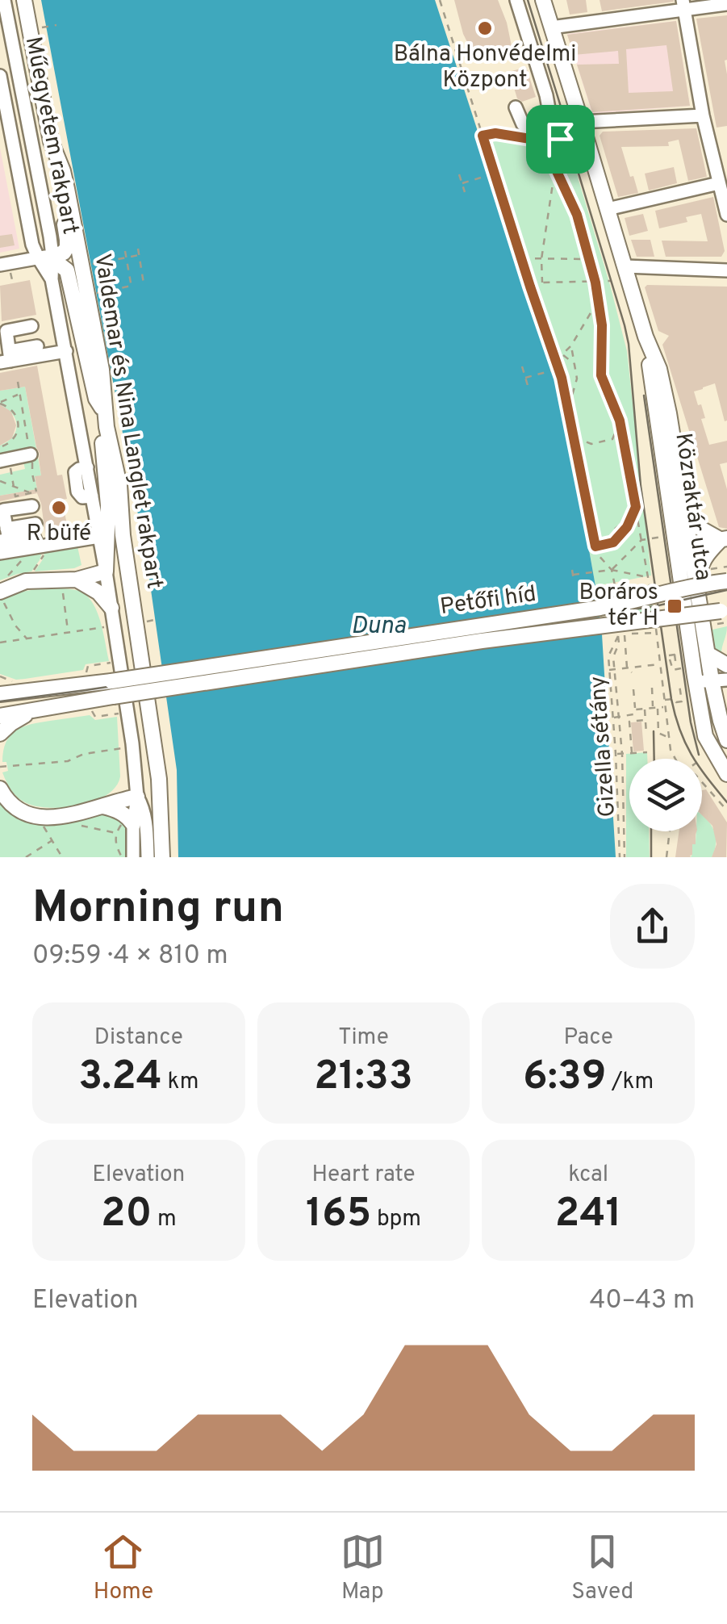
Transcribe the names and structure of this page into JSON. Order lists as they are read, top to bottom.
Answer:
{
  "streets": {
    "main road": ["Valdemar és Nina Langlet rakpart", "Közraktár utca", "Petőfi híd"],
    "street": ["Műegyetem rakpart"],
    "path": ["Gizella sétány"]
  },
  "water": ["Duna"],
  "places": {
    "other": ["Bálna Honvédelmi Központ", "R büfé"],
    "transit": ["Boráros tér H"]
  },
  "page": {
    "heading": ["Morning run", "09:59 · 4 × 810 m"],
    "stats": [
      ["Distance", "3.24 km"],
      ["Time", "21:33"],
      ["Pace", "6:39 /km"],
      ["Elevation", "20 m"],
      ["Heart rate", "165 bpm"],
      ["kcal", "241"]
    ],
    "chart": ["Elevation", "40–43 m"],
    "tabs": ["Home", "Map", "Saved"]
  }
}
